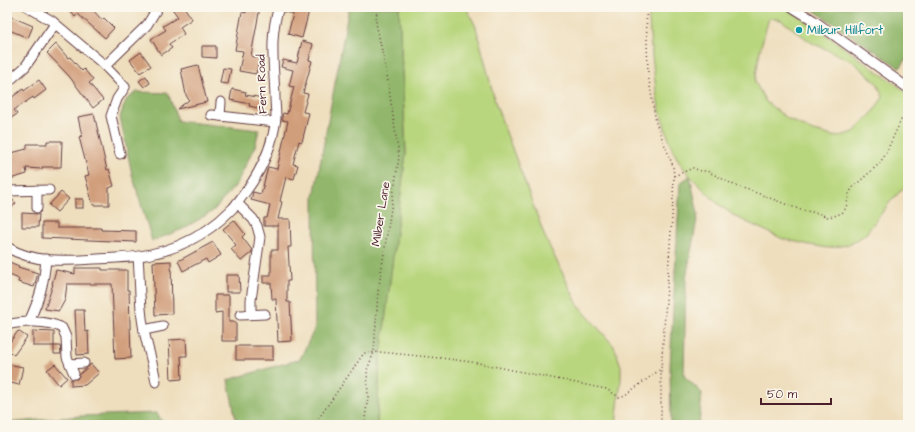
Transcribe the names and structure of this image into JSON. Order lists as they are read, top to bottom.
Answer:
{
  "streets": {
    "street": ["Fern Road"],
    "path": ["Milber Lane"]
  },
  "places": ["Milbur Hillfort"],
  "scale_bar": "50 m"
}
